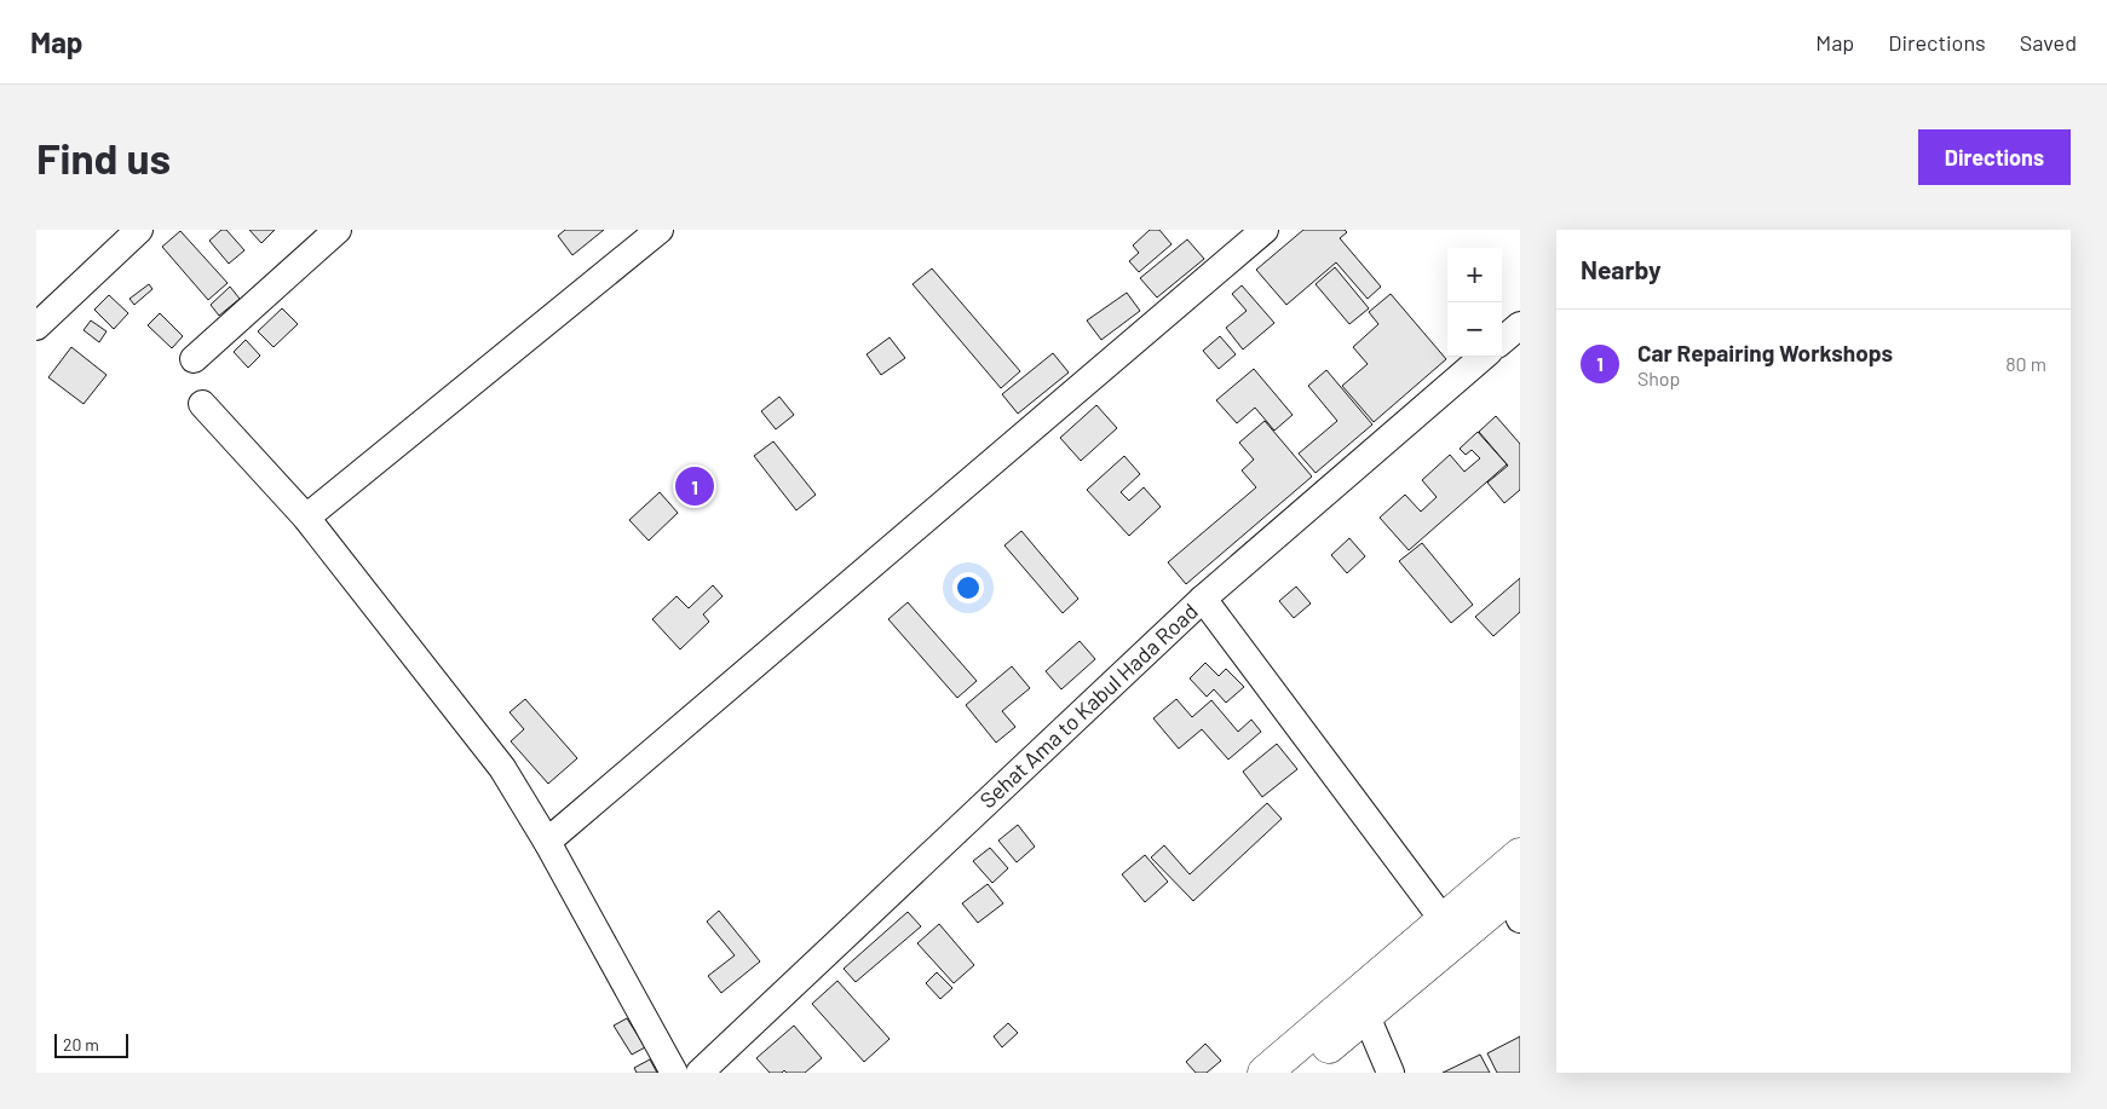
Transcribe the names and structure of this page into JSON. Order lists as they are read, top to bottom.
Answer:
{
  "streets": {
    "street": ["Sehat Ama to Kabul Hada Road"]
  },
  "scale_bar": "20 m",
  "page": {
    "header": "Map",
    "nav": ["Map", "Directions", "Saved"],
    "buttons": "Directions",
    "title": "Find us",
    "heading": "Nearby",
    "map_buttons": ["+", "−"],
    "list": [
      {
        "mark": "1",
        "name": "Car Repairing Workshops",
        "note": "Shop",
        "value": "80 m"
      }
    ],
    "pins": "1",
    "scale": "20 m"
  }
}
